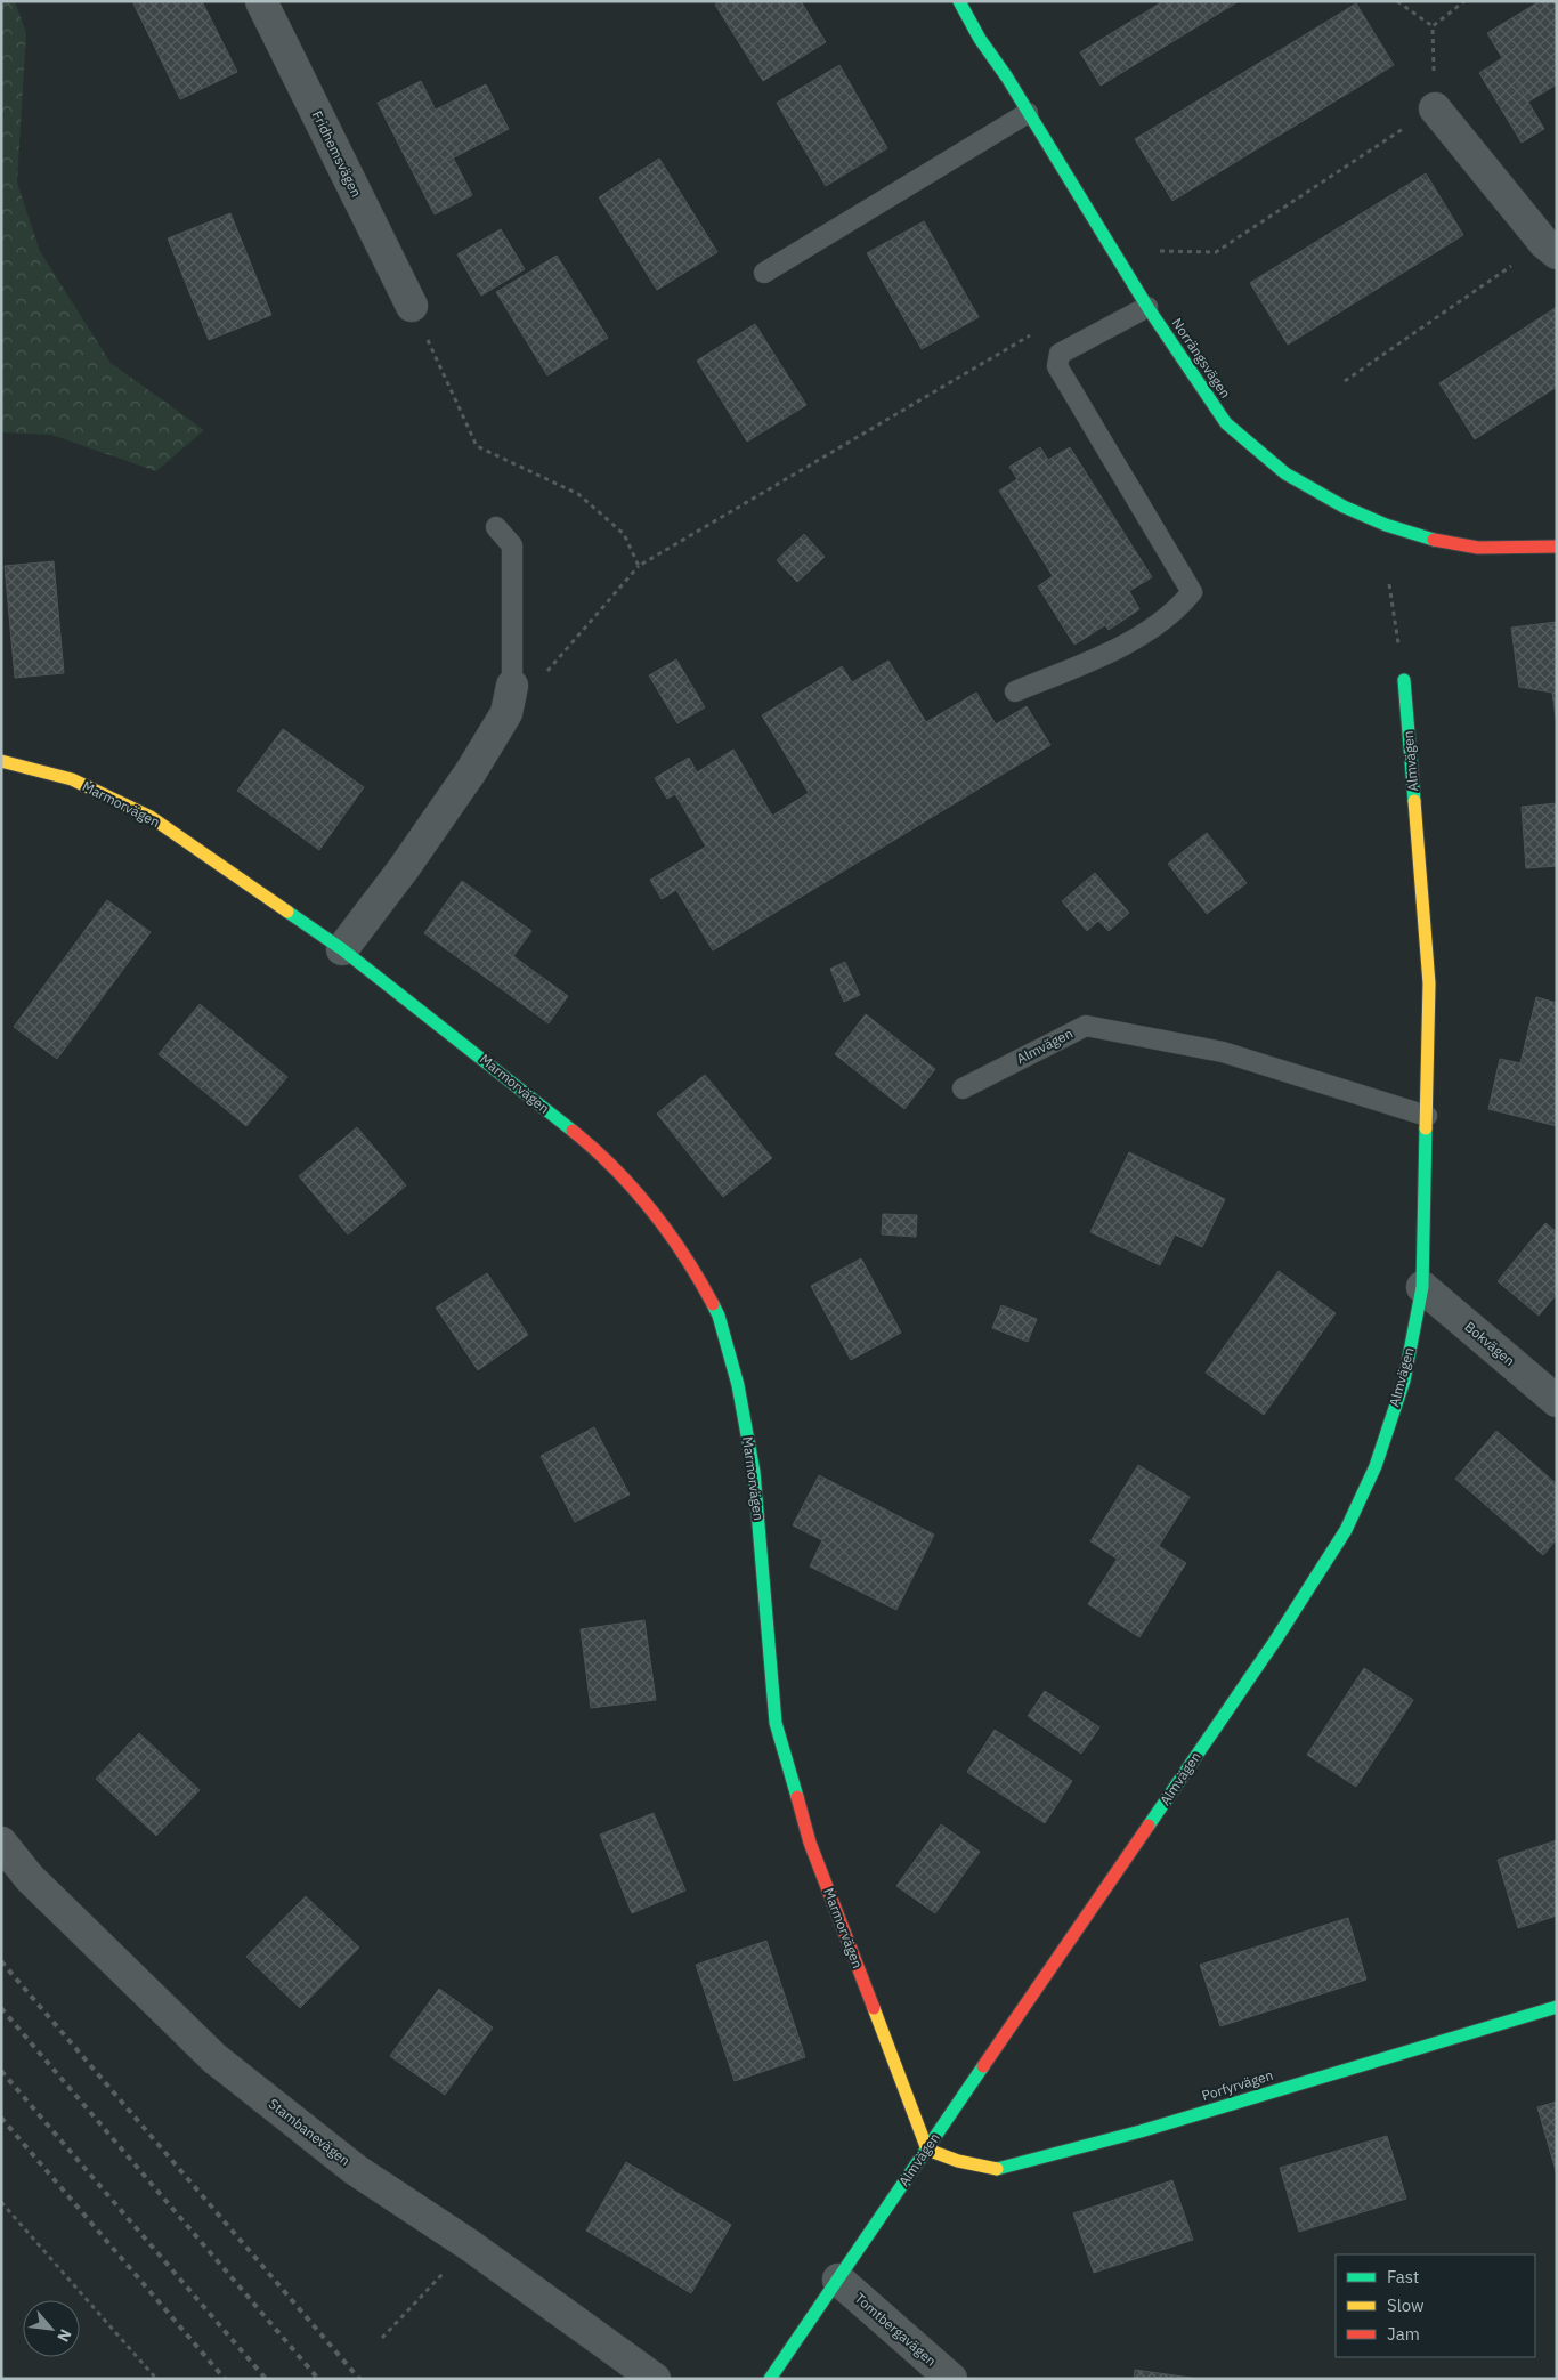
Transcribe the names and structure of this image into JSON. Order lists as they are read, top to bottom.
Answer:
{
  "streets": {
    "street": [
      "Fridhemsvägen",
      "Norrängsvägen",
      "Almvägen",
      "Marmorvägen",
      "Bokvägen",
      "Porfyrvägen",
      "Stambanevägen",
      "Tomtbergavägen"
    ]
  },
  "crossings": [
    ["Almvägen", "Marmorvägen"],
    ["Almvägen", "Bokvägen"],
    ["Almvägen", "Porfyrvägen"],
    ["Almvägen", "Tomtbergavägen"],
    ["Marmorvägen", "Porfyrvägen"]
  ],
  "legend": ["Fast", "Slow", "Jam"],
  "north": "bottom right"
}
